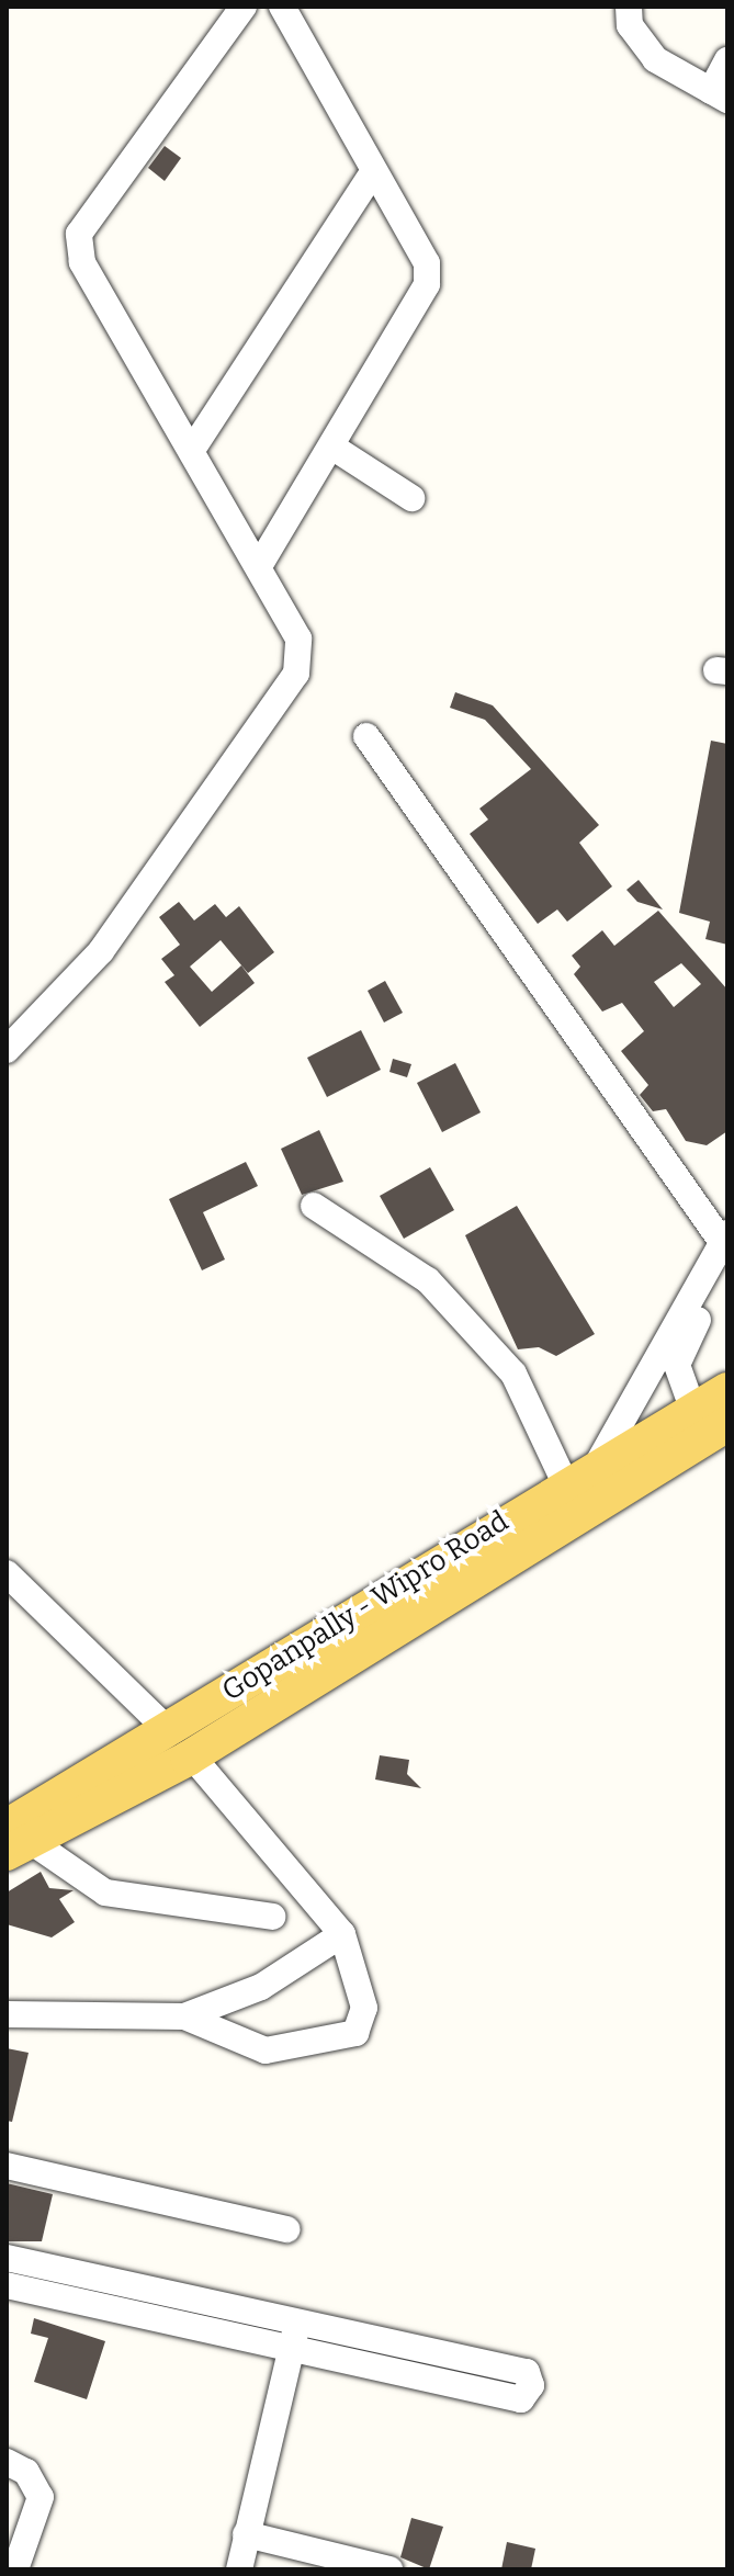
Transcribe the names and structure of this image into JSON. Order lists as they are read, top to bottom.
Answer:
{
  "streets": {
    "main road": ["Gopanpally - Wipro Road"]
  }
}
